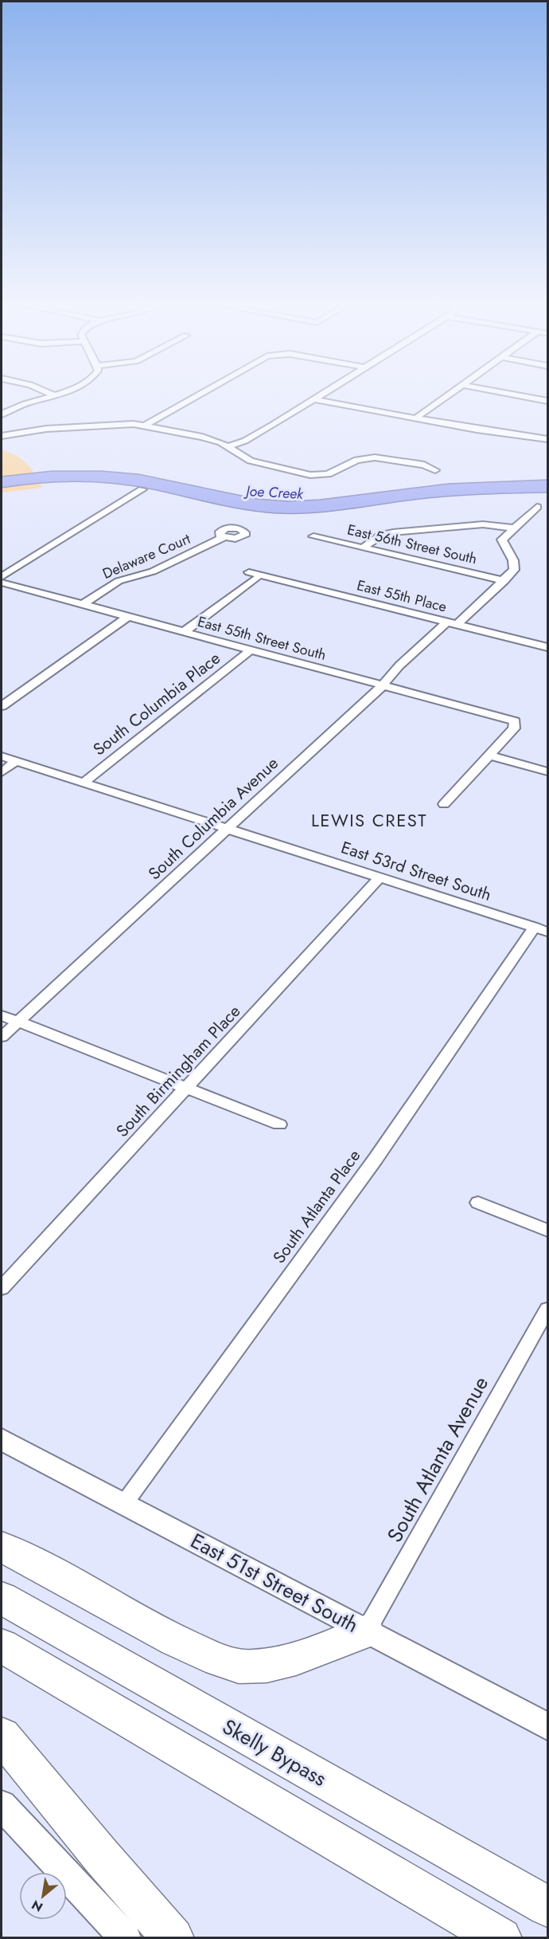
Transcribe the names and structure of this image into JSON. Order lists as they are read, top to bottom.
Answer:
{
  "streets": {
    "highway": ["Skelly Bypass"],
    "main road": ["East 51st Street South"],
    "street": [
      "East 56th Street South",
      "Delaware Court",
      "East 55th Place",
      "East 55th Street South",
      "South Columbia Place",
      "South Columbia Avenue",
      "East 53rd Street South",
      "South Birmingham Place",
      "South Atlanta Place",
      "South Atlanta Avenue"
    ]
  },
  "crossings": [
    ["Delaware Court", "East 55th Street South"],
    ["East 55th Place", "East 55th Street South"],
    ["East 55th Place", "South Columbia Avenue"],
    ["East 55th Street South", "South Columbia Place"],
    ["East 55th Street South", "South Columbia Avenue"],
    ["South Columbia Place", "East 53rd Street South"],
    ["South Columbia Avenue", "East 53rd Street South"],
    ["East 53rd Street South", "South Birmingham Place"],
    ["East 53rd Street South", "South Atlanta Place"],
    ["South Atlanta Place", "East 51st Street South"],
    ["South Atlanta Avenue", "East 51st Street South"]
  ],
  "districts": ["LEWIS CREST"],
  "water": ["Joe Creek"],
  "north": "bottom left"
}
